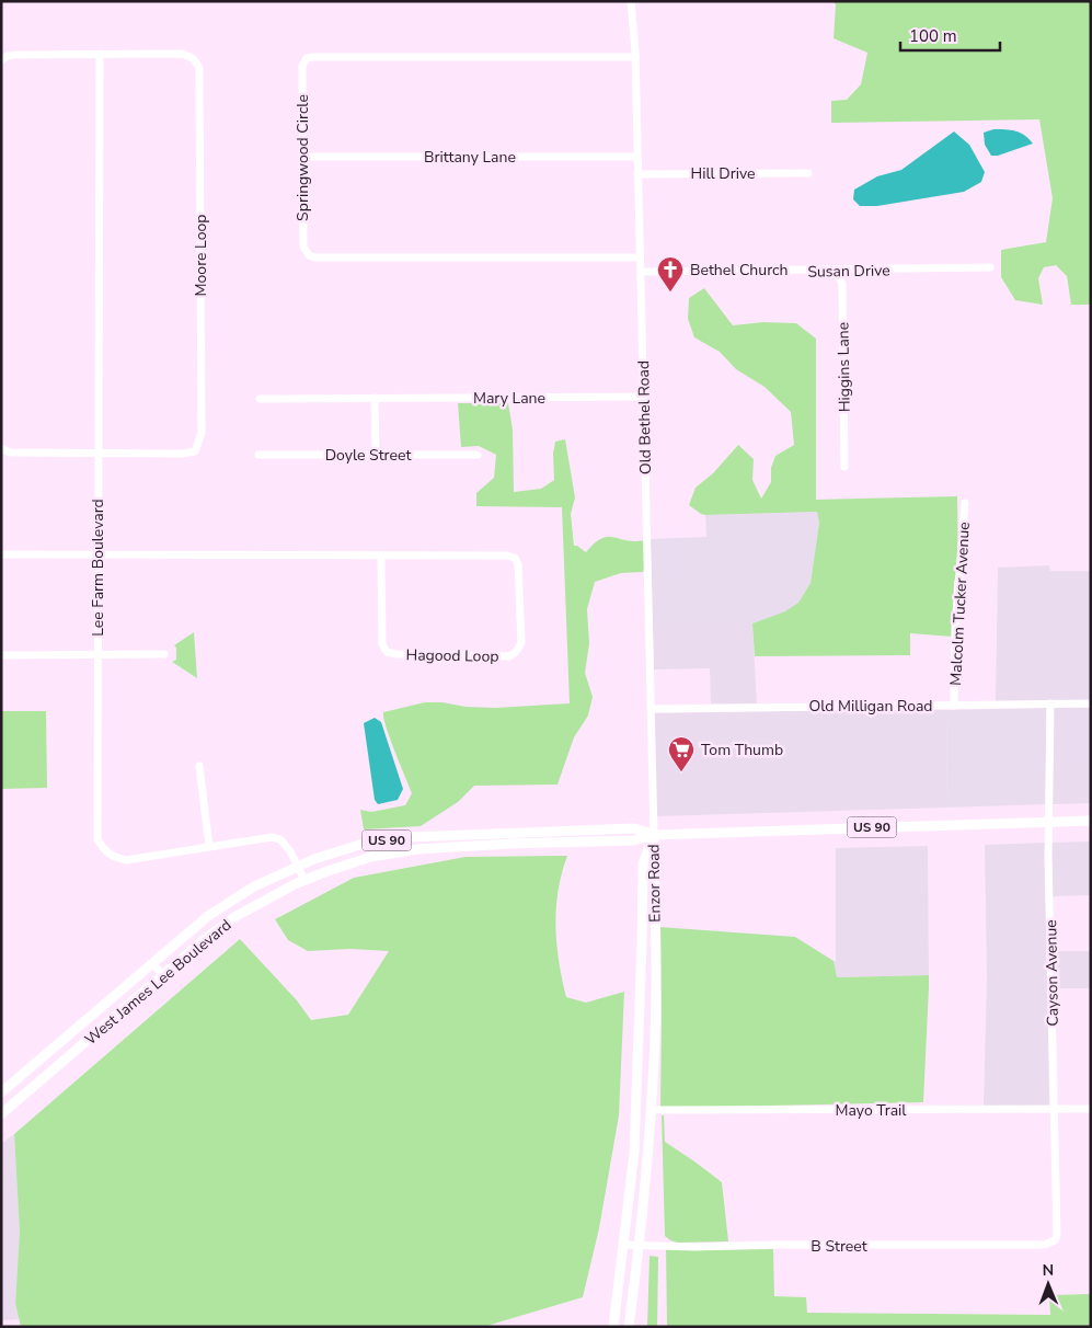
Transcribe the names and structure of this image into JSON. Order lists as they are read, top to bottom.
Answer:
{
  "streets": {
    "main road": ["US 90", "Enzor Road", "West James Lee Boulevard"],
    "street": [
      "Brittany Lane",
      "Springwood Circle",
      "Hill Drive",
      "Moore Loop",
      "Susan Drive",
      "Higgins Lane",
      "Mary Lane",
      "Old Bethel Road",
      "Doyle Street",
      "Lee Farm Boulevard",
      "Malcolm Tucker Avenue",
      "Hagood Loop",
      "Old Milligan Road",
      "Cayson Avenue",
      "Mayo Trail",
      "B Street"
    ]
  },
  "crossings": [
    ["Brittany Lane", "Springwood Circle"],
    ["Brittany Lane", "Old Bethel Road"],
    ["Springwood Circle", "Old Bethel Road"],
    ["Hill Drive", "Old Bethel Road"],
    ["Moore Loop", "Lee Farm Boulevard"],
    ["Susan Drive", "Higgins Lane"],
    ["Susan Drive", "Old Bethel Road"],
    ["Mary Lane", "Old Bethel Road"],
    ["Old Bethel Road", "Old Milligan Road"],
    ["Old Bethel Road", "Enzor Road"],
    ["Old Bethel Road", "West James Lee Boulevard"],
    ["Lee Farm Boulevard", "Hagood Loop"],
    ["Lee Farm Boulevard", "West James Lee Boulevard"],
    ["Malcolm Tucker Avenue", "Old Milligan Road"],
    ["Old Milligan Road", "Cayson Avenue"],
    ["Enzor Road", "West James Lee Boulevard"],
    ["Enzor Road", "Mayo Trail"],
    ["Enzor Road", "B Street"],
    ["Cayson Avenue", "West James Lee Boulevard"],
    ["Cayson Avenue", "Mayo Trail"],
    ["Cayson Avenue", "B Street"]
  ],
  "places": {
    "church": ["Bethel Church"],
    "supermarket": ["Tom Thumb"]
  },
  "scale_bar": "100 m",
  "north": "top"
}
